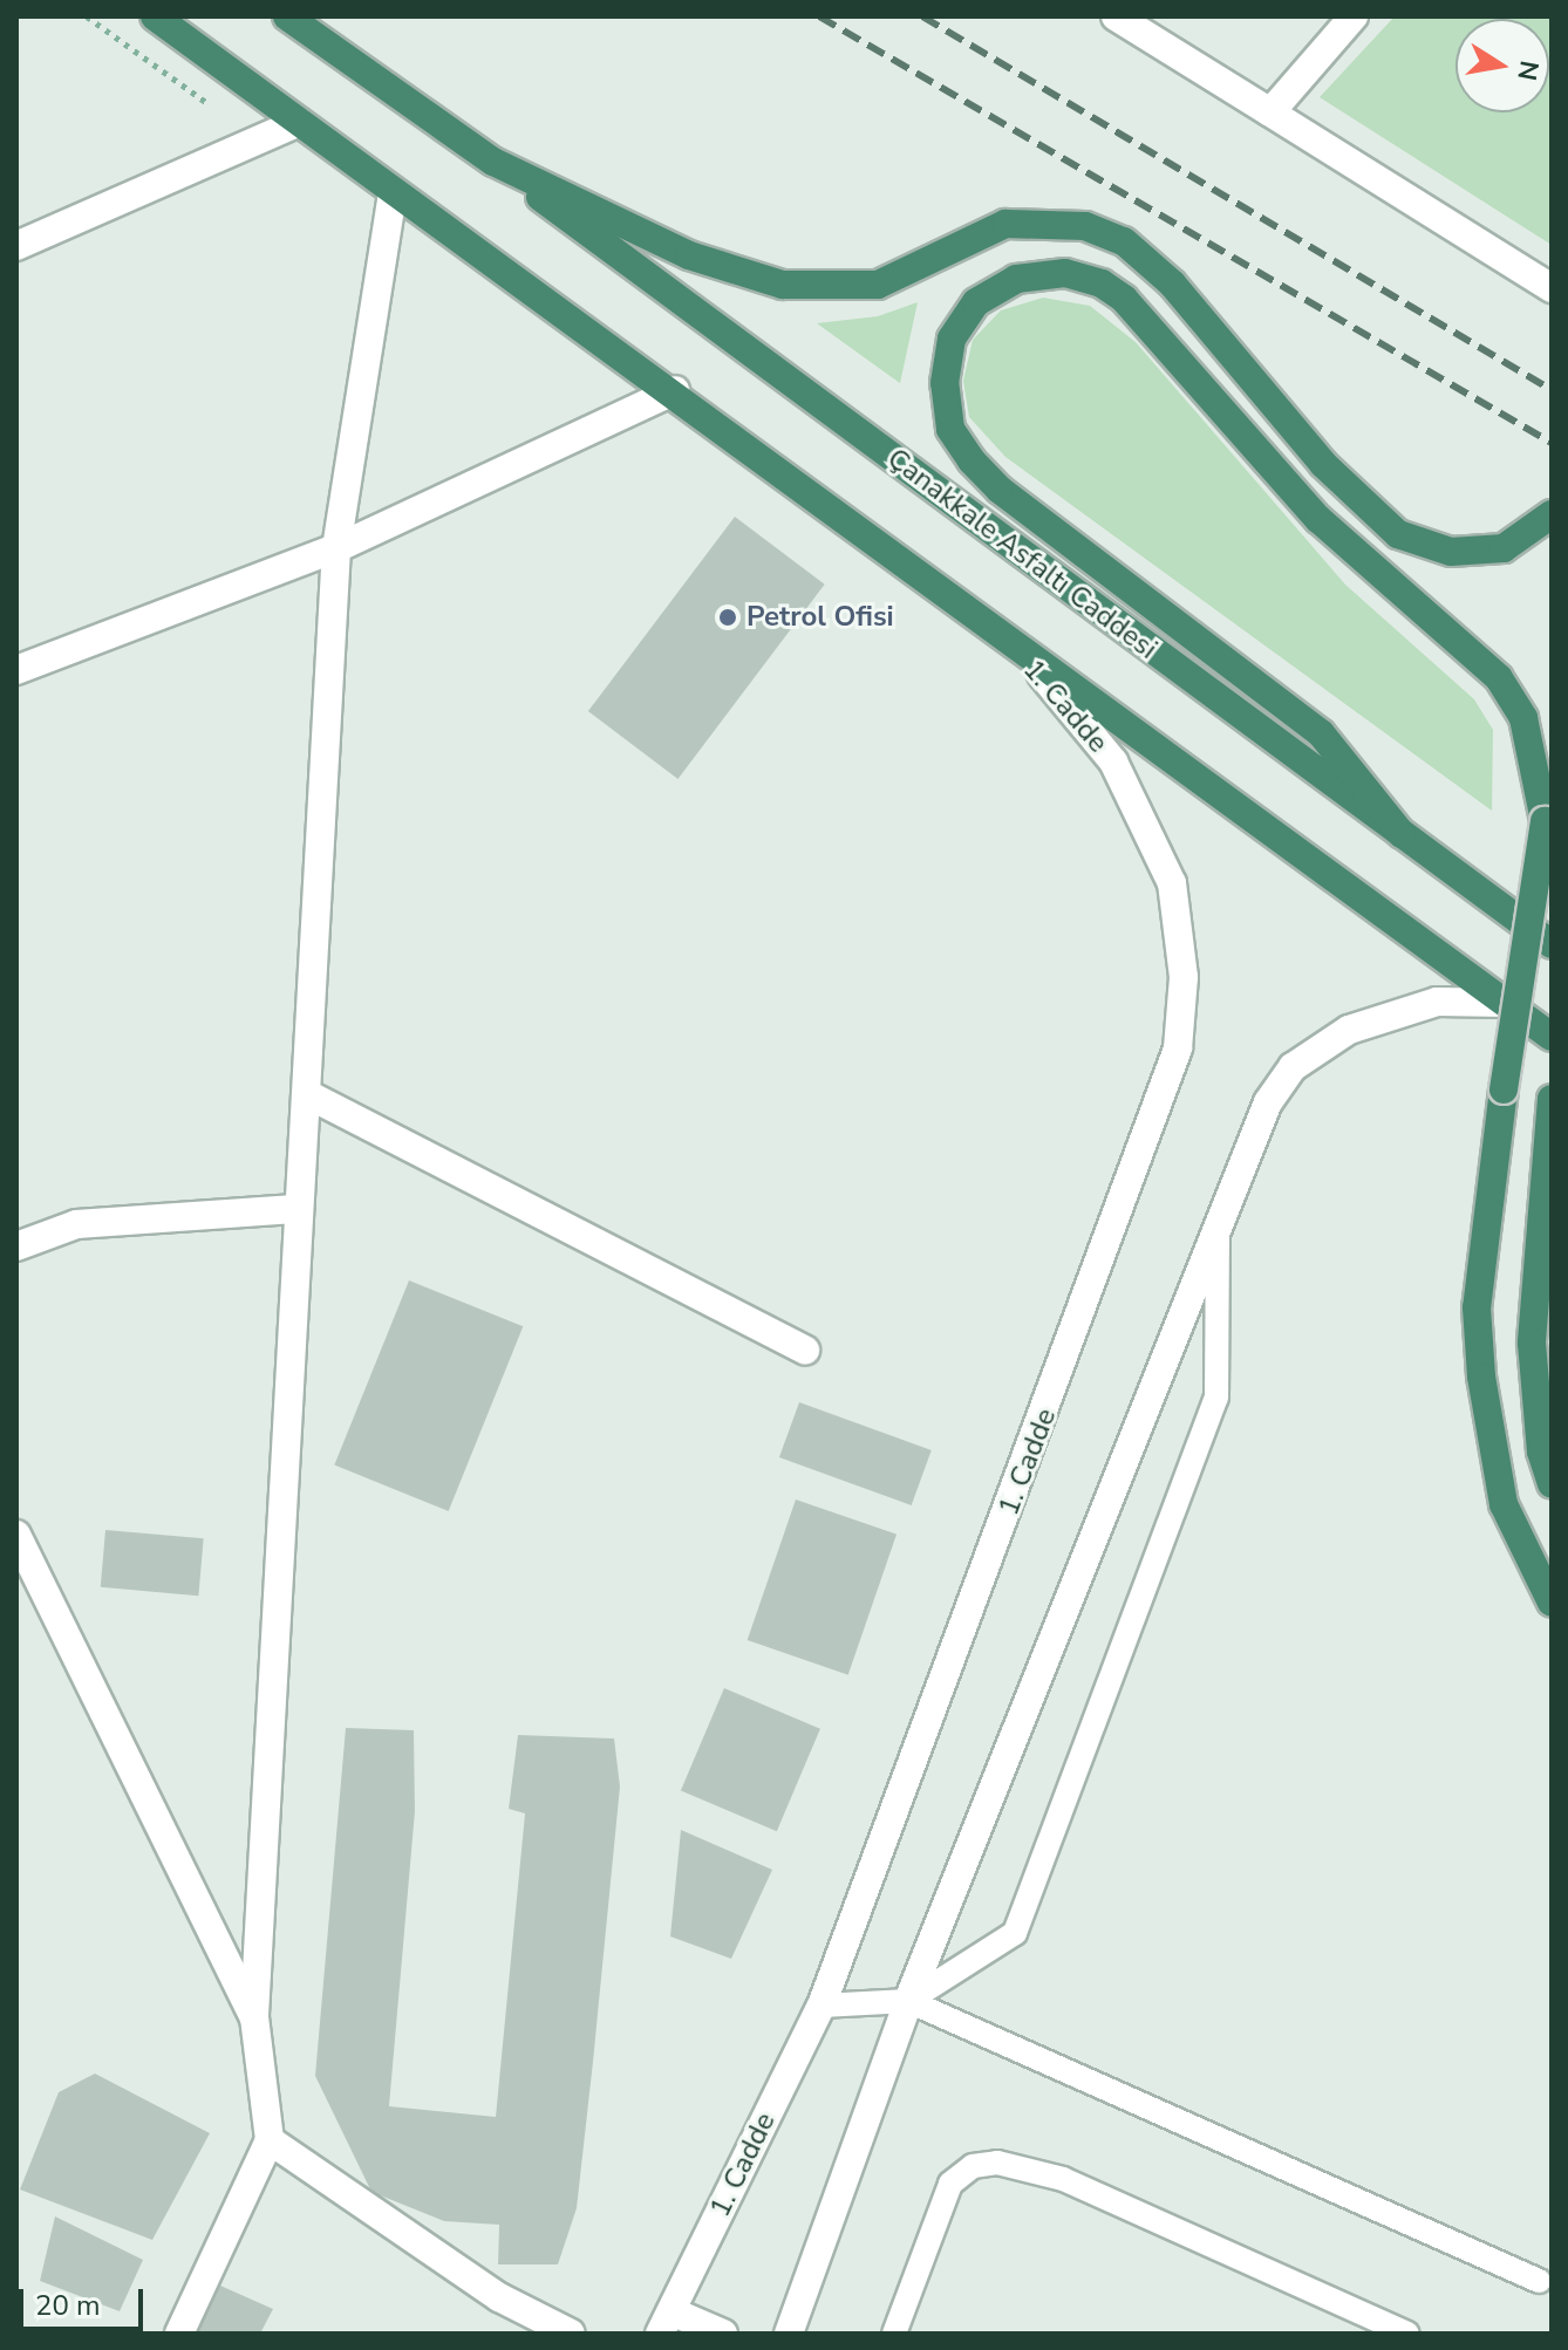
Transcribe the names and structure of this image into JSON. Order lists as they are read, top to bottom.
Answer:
{
  "streets": {
    "highway": ["Çanakkale Asfaltı Caddesi"],
    "street": ["1. Cadde"]
  },
  "places": ["Petrol Ofisi"],
  "scale_bar": "20 m",
  "north": "right"
}
